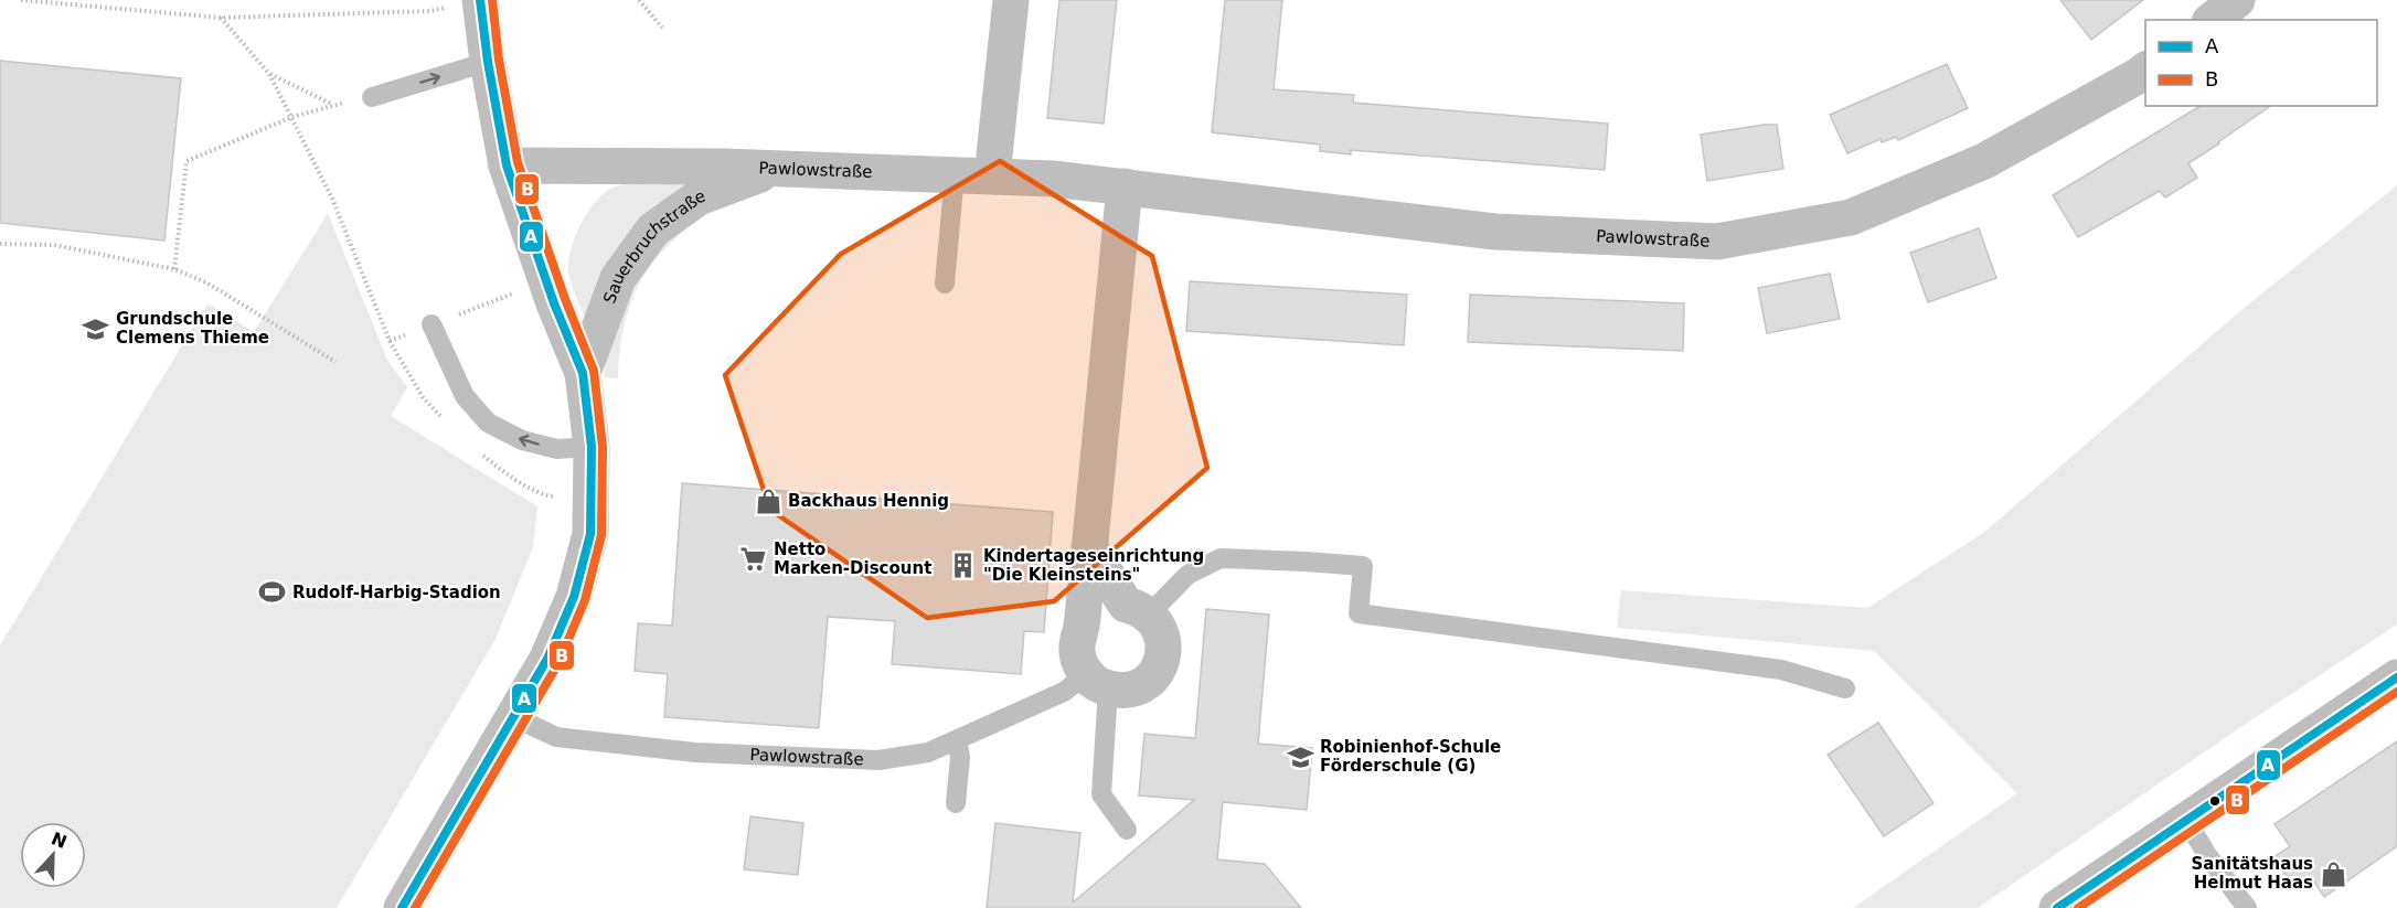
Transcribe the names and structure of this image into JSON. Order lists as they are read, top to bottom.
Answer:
{
  "streets": {
    "street": ["Pawlowstraße", "Sauerbruchstraße"]
  },
  "crossings": [
    ["Pawlowstraße", "Sauerbruchstraße"]
  ],
  "places": {
    "school or university": ["Grundschule Clemens Thieme", "Robinienhof-Schule Förderschule (G)"],
    "shop": ["Backhaus Hennig", "Sanitätshaus Helmut Haas"],
    "supermarket": ["Netto Marken-Discount"],
    "building": ["Kindertageseinrichtung \"Die Kleinsteins\""],
    "sports": ["Rudolf-Harbig-Stadion"]
  },
  "lines": ["transit line A", "transit line B"],
  "legend": ["A", "B"],
  "north": "top"
}
